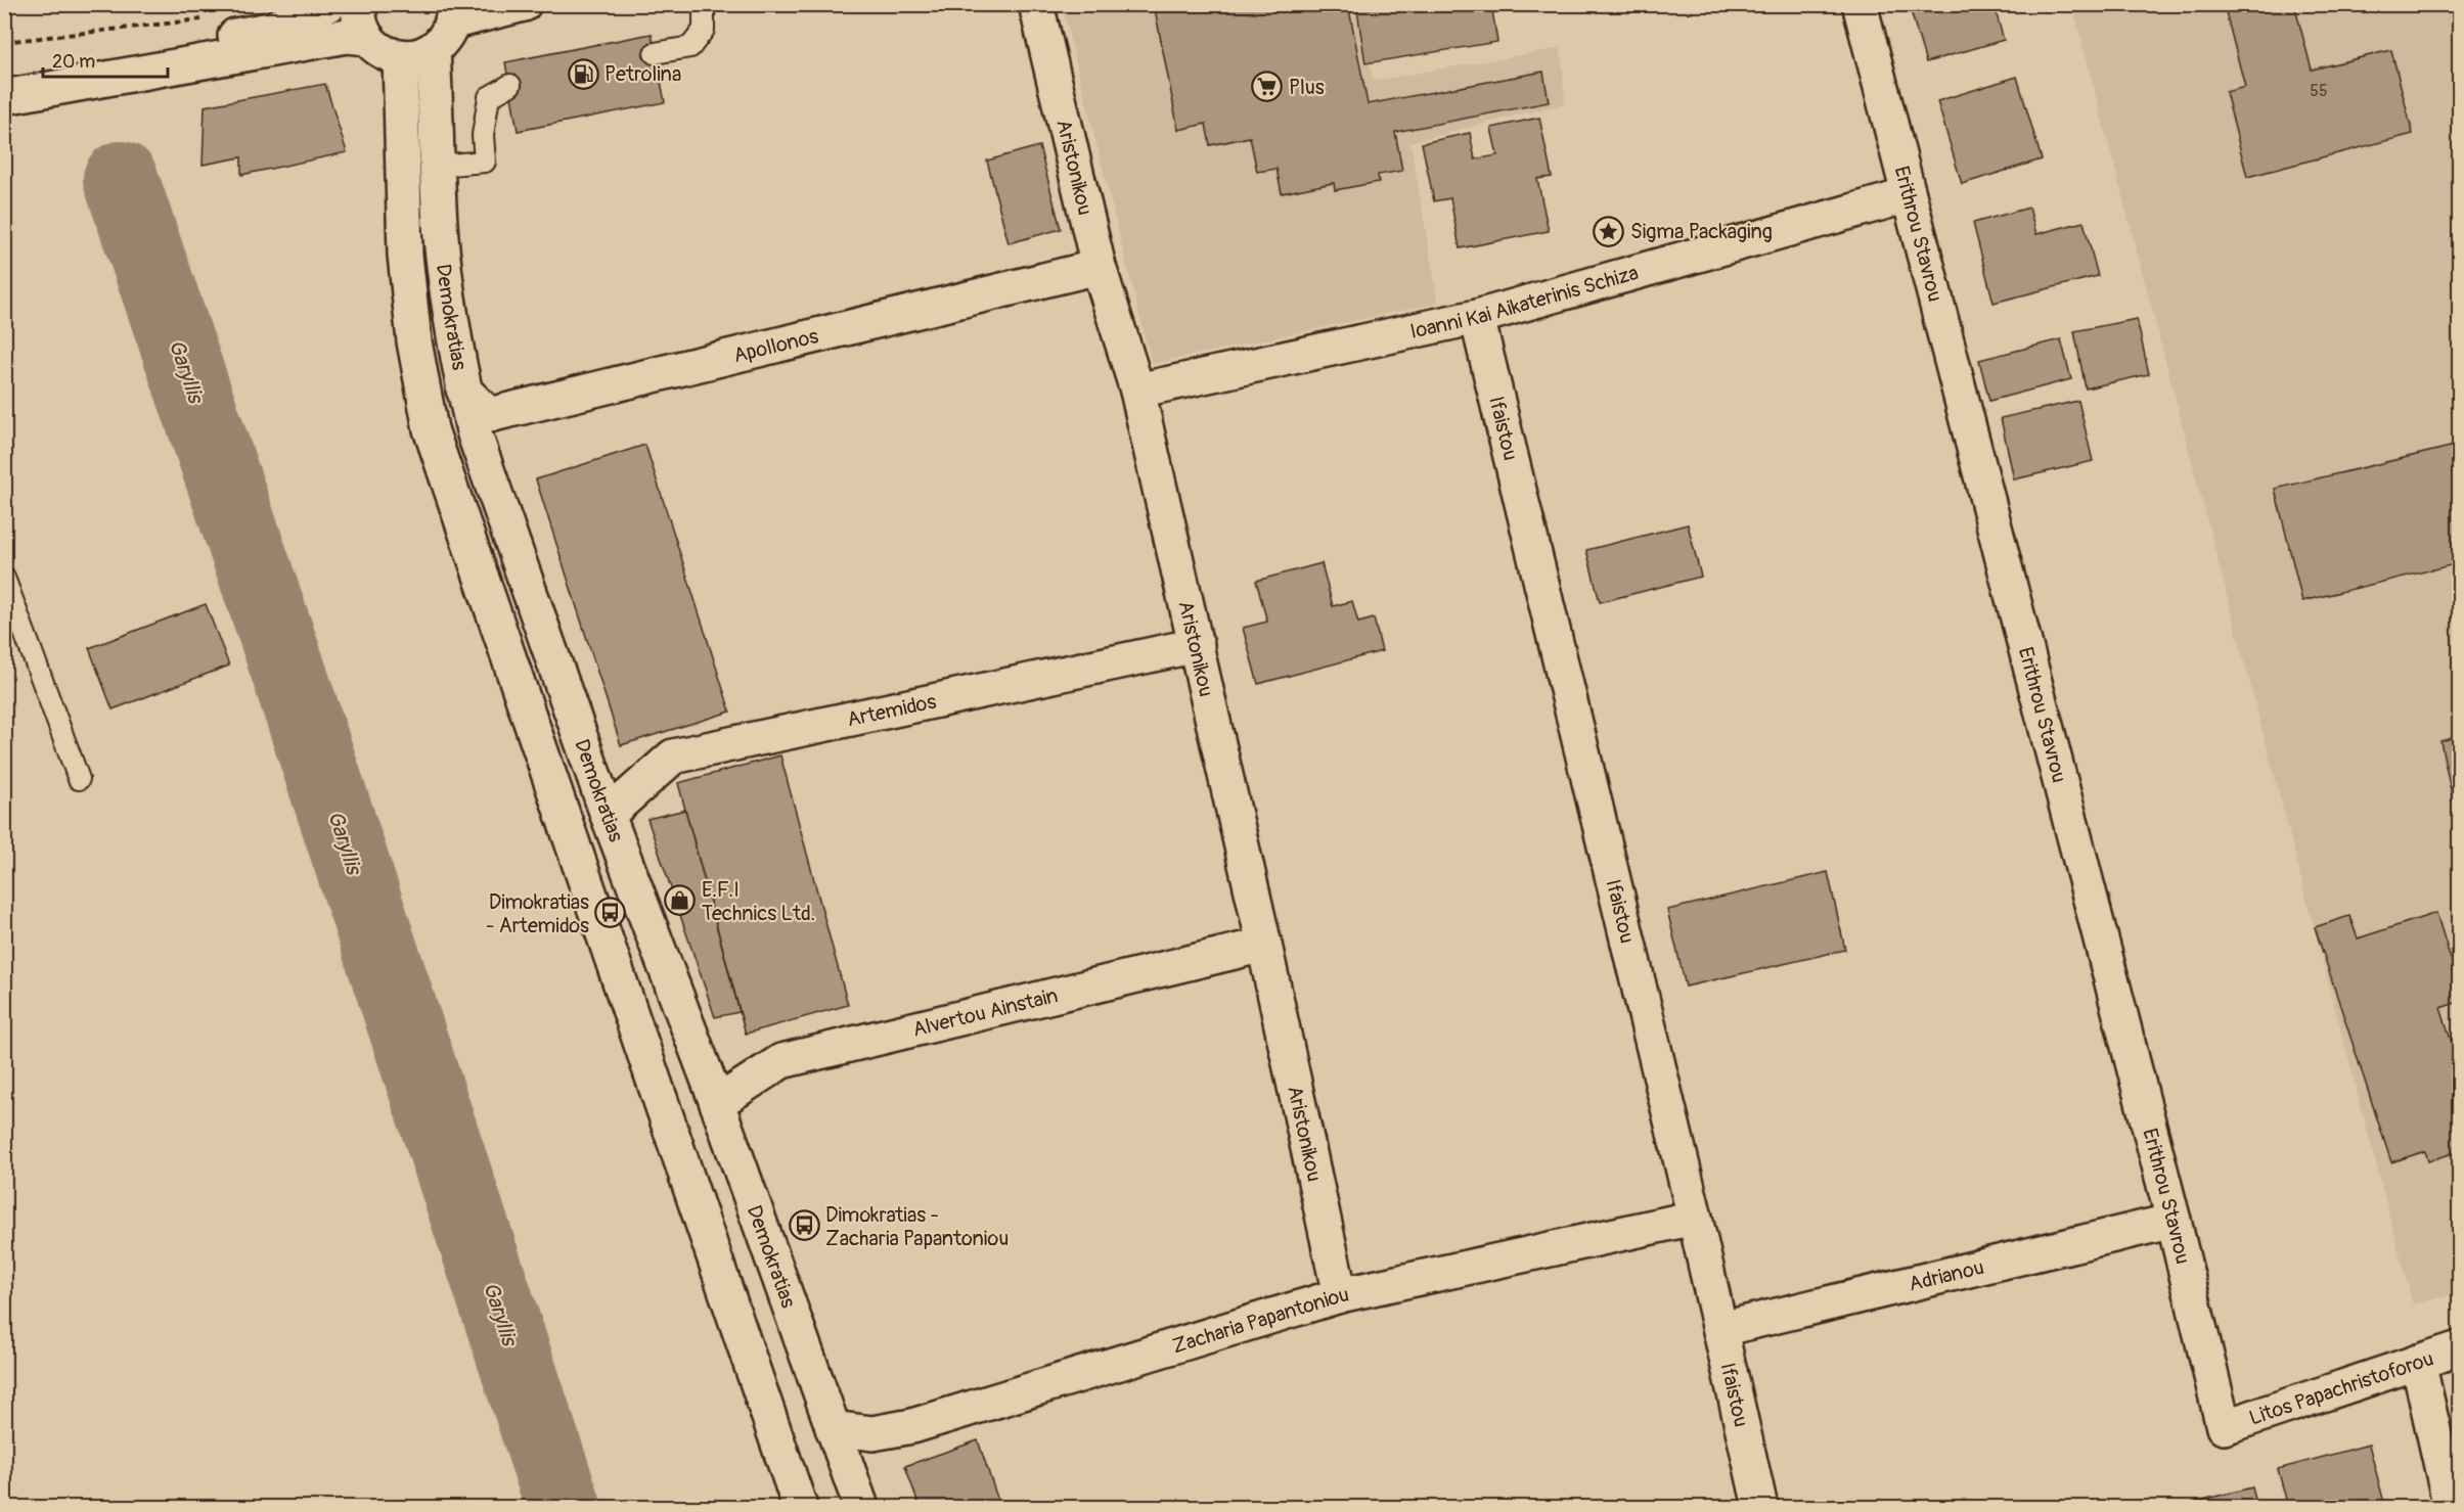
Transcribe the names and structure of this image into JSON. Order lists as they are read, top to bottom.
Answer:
{
  "streets": {
    "street": [
      "Aristonikou",
      "Erithrou Stavrou",
      "Ioanni Kai Aikaterinis Schiza",
      "Demokratias",
      "Apollonos",
      "Ifaistou",
      "Artemidos",
      "Alvertou Ainstain",
      "Adrianou",
      "Zacharia Papantoniou",
      "Litos Papachristoforou"
    ]
  },
  "crossings": [
    ["Aristonikou", "Ioanni Kai Aikaterinis Schiza"],
    ["Aristonikou", "Apollonos"],
    ["Aristonikou", "Artemidos"],
    ["Aristonikou", "Alvertou Ainstain"],
    ["Aristonikou", "Zacharia Papantoniou"],
    ["Erithrou Stavrou", "Ioanni Kai Aikaterinis Schiza"],
    ["Erithrou Stavrou", "Adrianou"],
    ["Erithrou Stavrou", "Litos Papachristoforou"],
    ["Ioanni Kai Aikaterinis Schiza", "Ifaistou"],
    ["Demokratias", "Apollonos"],
    ["Demokratias", "Artemidos"],
    ["Demokratias", "Alvertou Ainstain"],
    ["Demokratias", "Zacharia Papantoniou"],
    ["Ifaistou", "Adrianou"],
    ["Ifaistou", "Zacharia Papantoniou"]
  ],
  "water": ["Garyllis"],
  "places": {
    "fuel station": ["Petrolina"],
    "supermarket": ["Plus"],
    "place": ["Sigma Packaging"],
    "shop": ["E.F.I Technics Ltd."],
    "bus stop": ["Dimokratias - Artemidos", "Dimokratias - Zacharia Papantoniou"]
  },
  "house_numbers": ["55"],
  "scale_bar": "20 m"
}
